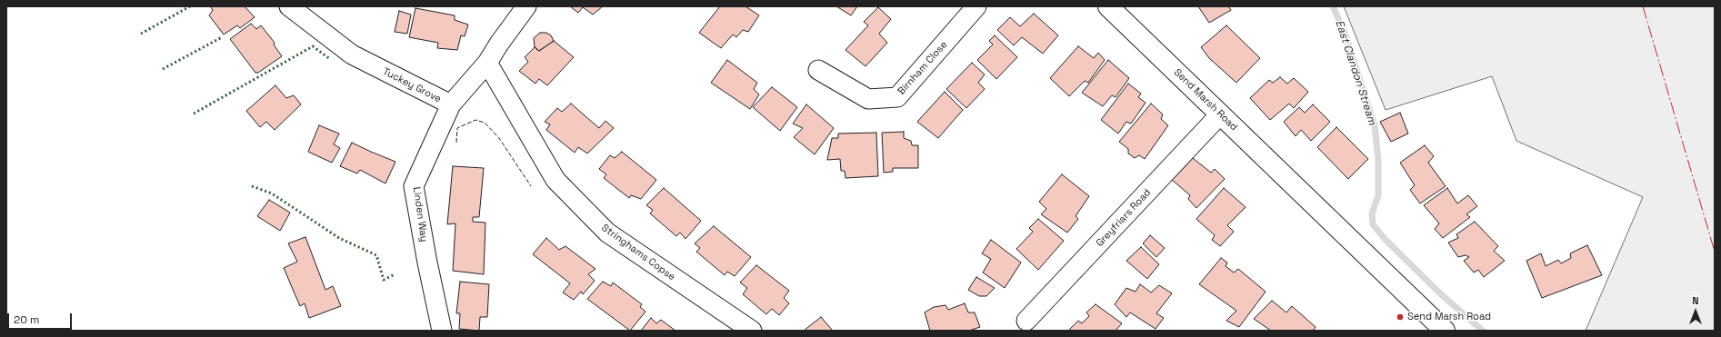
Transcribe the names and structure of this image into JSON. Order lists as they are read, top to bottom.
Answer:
{
  "streets": {
    "main road": ["Send Marsh Road"],
    "street": [
      "Birnham Close",
      "Tuckey Grove",
      "Linden Way",
      "Greyfriars Road",
      "Stringhams Copse"
    ]
  },
  "crossings": [
    ["Tuckey Grove", "Linden Way"],
    ["Tuckey Grove", "Stringhams Copse"],
    ["Send Marsh Road", "Greyfriars Road"]
  ],
  "water": ["East Clandon Stream"],
  "places": ["Send Marsh Road"],
  "scale_bar": "20 m",
  "north": "top"
}
